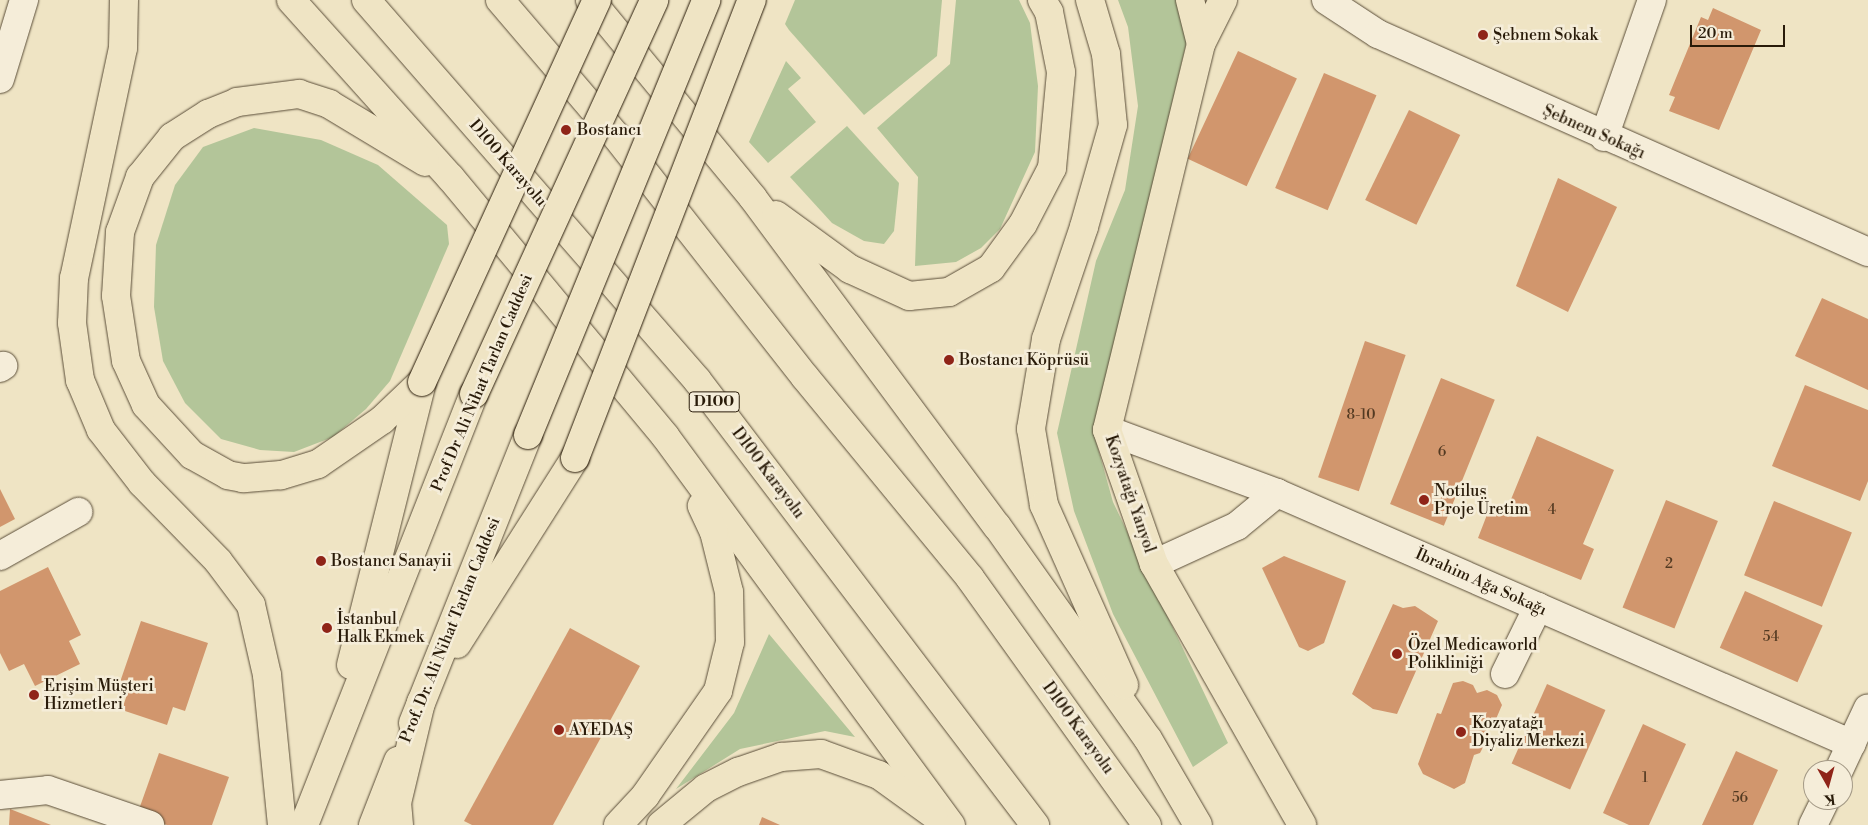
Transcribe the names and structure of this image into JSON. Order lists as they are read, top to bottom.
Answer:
{
  "streets": {
    "main road": [
      "D100 Karayolu",
      "Prof Dr Ali Nihat Tarlan Caddesi",
      "D100",
      "Kozyatağı Yanyol",
      "Prof. Dr. Ali Nihat Tarlan Caddesi"
    ],
    "street": ["Şebnem Sokağı", "İbrahim Ağa Sokağı"]
  },
  "crossings": [
    ["Kozyatağı Yanyol", "İbrahim Ağa Sokağı"]
  ],
  "places": [
    "Şebnem Sokak",
    "Bostancı",
    "Bostancı Köprüsü",
    "Notilus Proje Üretim",
    "Bostancı Sanayii",
    "İstanbul Halk Ekmek",
    "Özel Medicaworld Polikliniği",
    "Erişim Müşteri Hizmetleri",
    "AYEDAŞ",
    "Kozyatağı Diyaliz Merkezi"
  ],
  "house_numbers": [
    "8-10",
    "6",
    "4",
    "2",
    "54",
    "1",
    "56"
  ],
  "scale_bar": "20 m",
  "north": "bottom"
}
